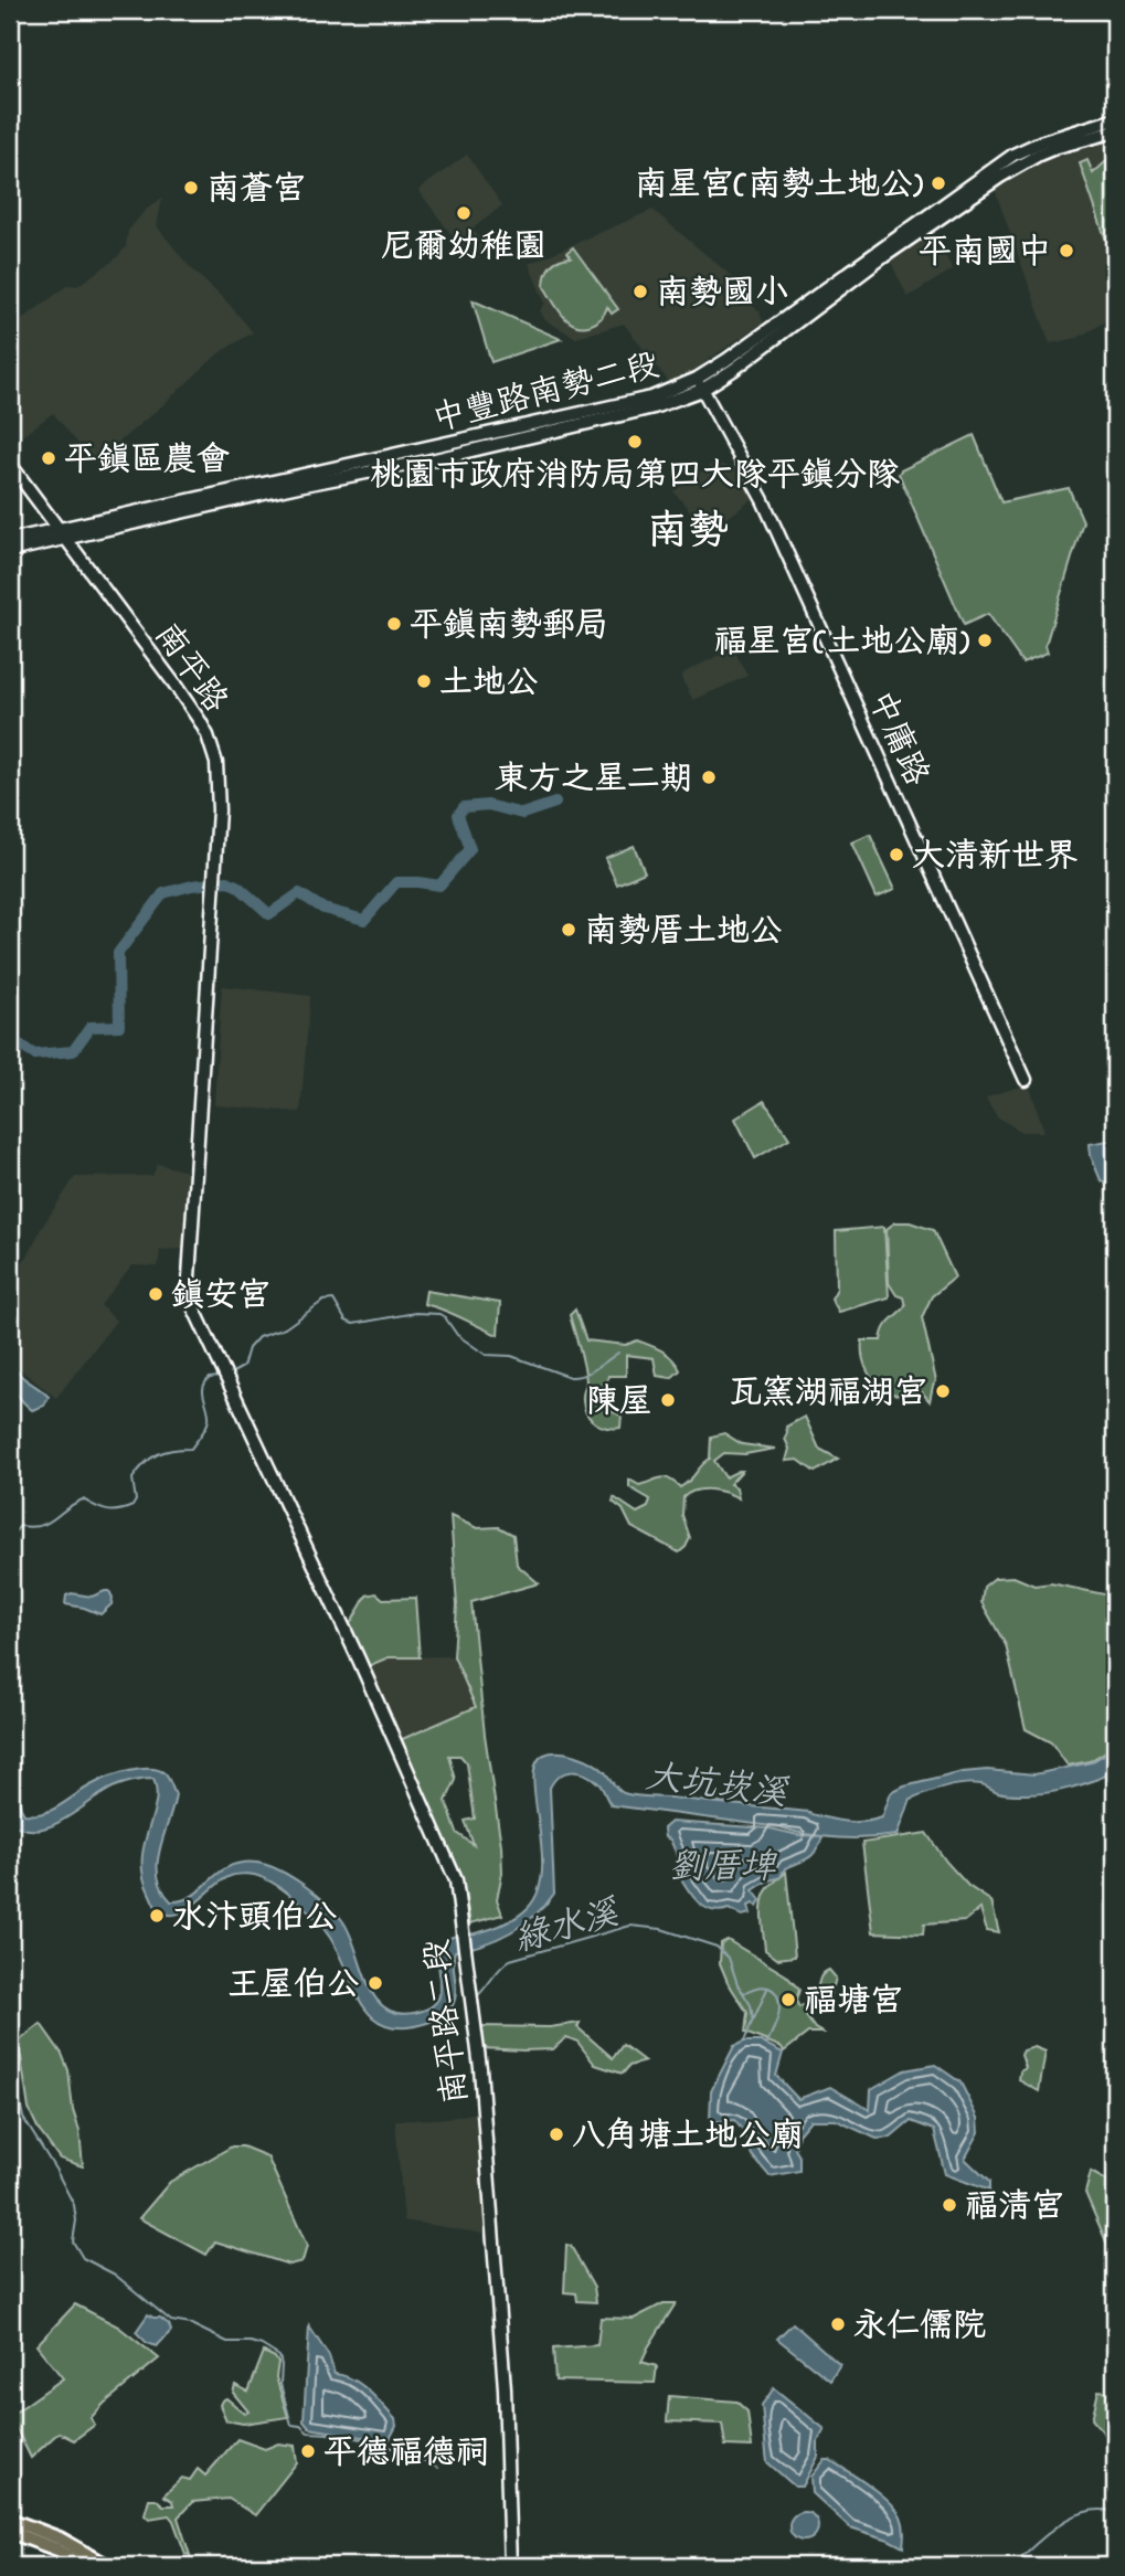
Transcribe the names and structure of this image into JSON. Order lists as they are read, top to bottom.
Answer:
{
  "streets": {
    "street": [
      "中豐路南勢二段",
      "南平路",
      "中庸路",
      "南平路二段"
    ]
  },
  "crossings": [
    ["中豐路南勢二段", "南平路"],
    ["中豐路南勢二段", "中庸路"],
    ["南平路", "南平路二段"]
  ],
  "districts": ["南勢"],
  "water": ["大坑崁溪", "劉厝埤", "綠水溪"],
  "places": [
    "南星宮(南勢土地公)",
    "南蒼宮",
    "尼爾幼稚園",
    "平南國中",
    "南勢國小",
    "桃園市政府消防局第四大隊平鎮分隊",
    "平鎮區農會",
    "平鎮南勢郵局",
    "福星宮(土地公廟)",
    "土地公",
    "東方之星二期",
    "大清新世界",
    "南勢厝土地公",
    "鎮安宮",
    "瓦窯湖福湖宮",
    "陳屋",
    "水汴頭伯公",
    "王屋伯公",
    "福塘宮",
    "八角塘土地公廟",
    "福清宮",
    "永仁儒院",
    "平德福德祠"
  ]
}
